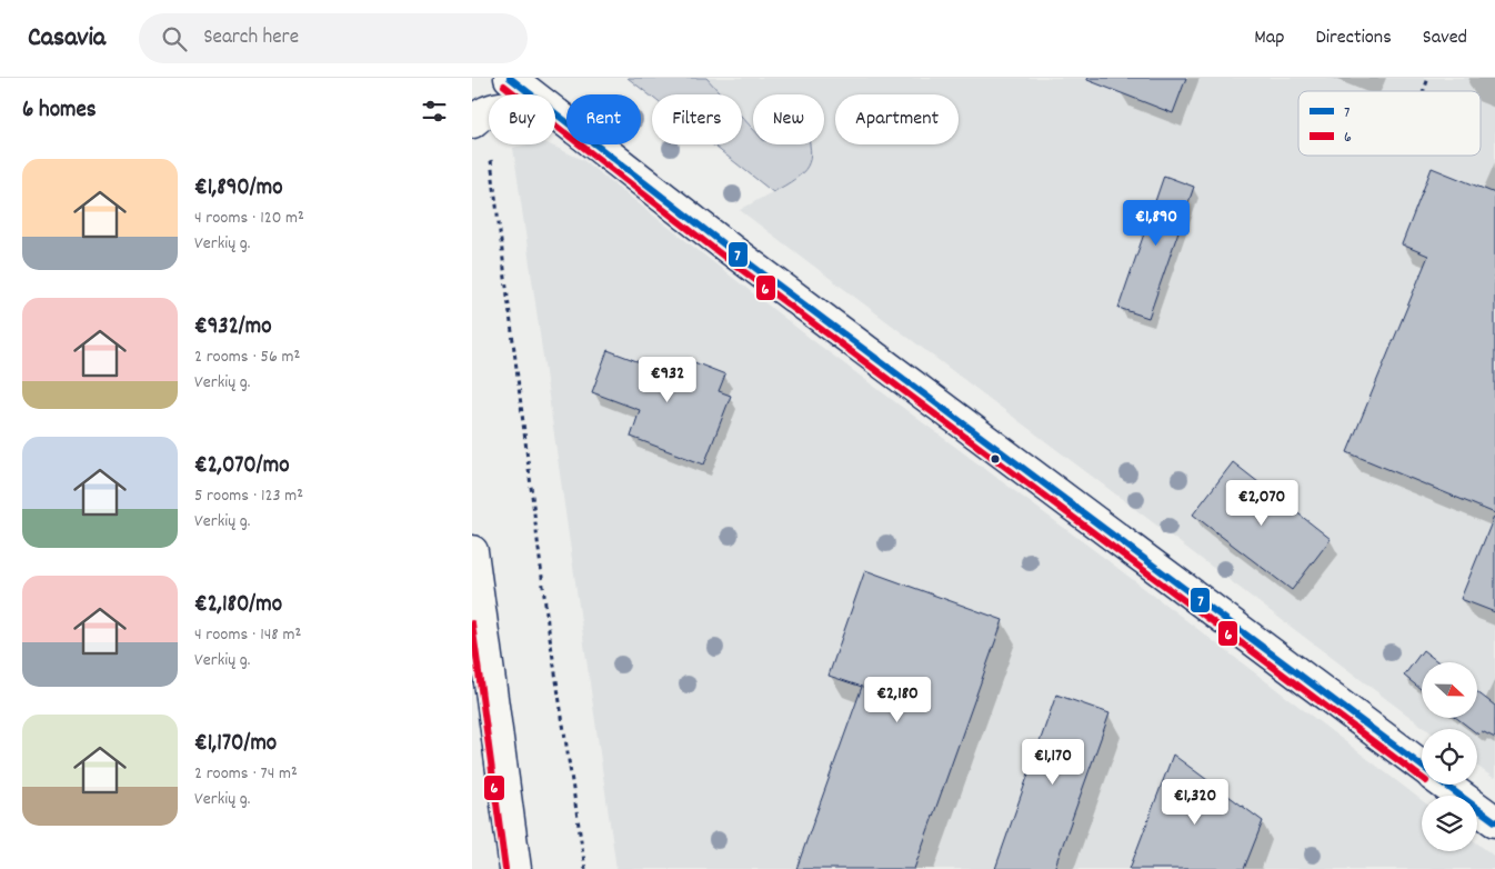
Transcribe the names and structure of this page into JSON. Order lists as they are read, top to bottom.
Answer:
{
  "lines": ["transit line 7", "transit line 6"],
  "legend": ["7", "6"],
  "north": "right",
  "page": {
    "header": "Casavia",
    "search": "Search here",
    "nav": ["Map", "Directions", "Saved"],
    "heading": "6 homes",
    "chip": [
      "Buy",
      "Rent",
      "Filters",
      "New",
      "Apartment"
    ],
    "list": [
      {
        "name": "€1,890/mo",
        "note": "4 rooms · 120 m² · Verkių g."
      },
      {
        "name": "€932/mo",
        "note": "2 rooms · 56 m² · Verkių g."
      },
      {
        "name": "€2,070/mo",
        "note": "5 rooms · 123 m² · Verkių g."
      },
      {
        "name": "€2,180/mo",
        "note": "4 rooms · 148 m² · Verkių g."
      },
      {
        "name": "€1,170/mo",
        "note": "2 rooms · 74 m² · Verkių g."
      }
    ],
    "price": [
      "€1,890",
      "€932",
      "€2,070",
      "€2,180",
      "€1,170",
      "€1,320"
    ]
  }
}
